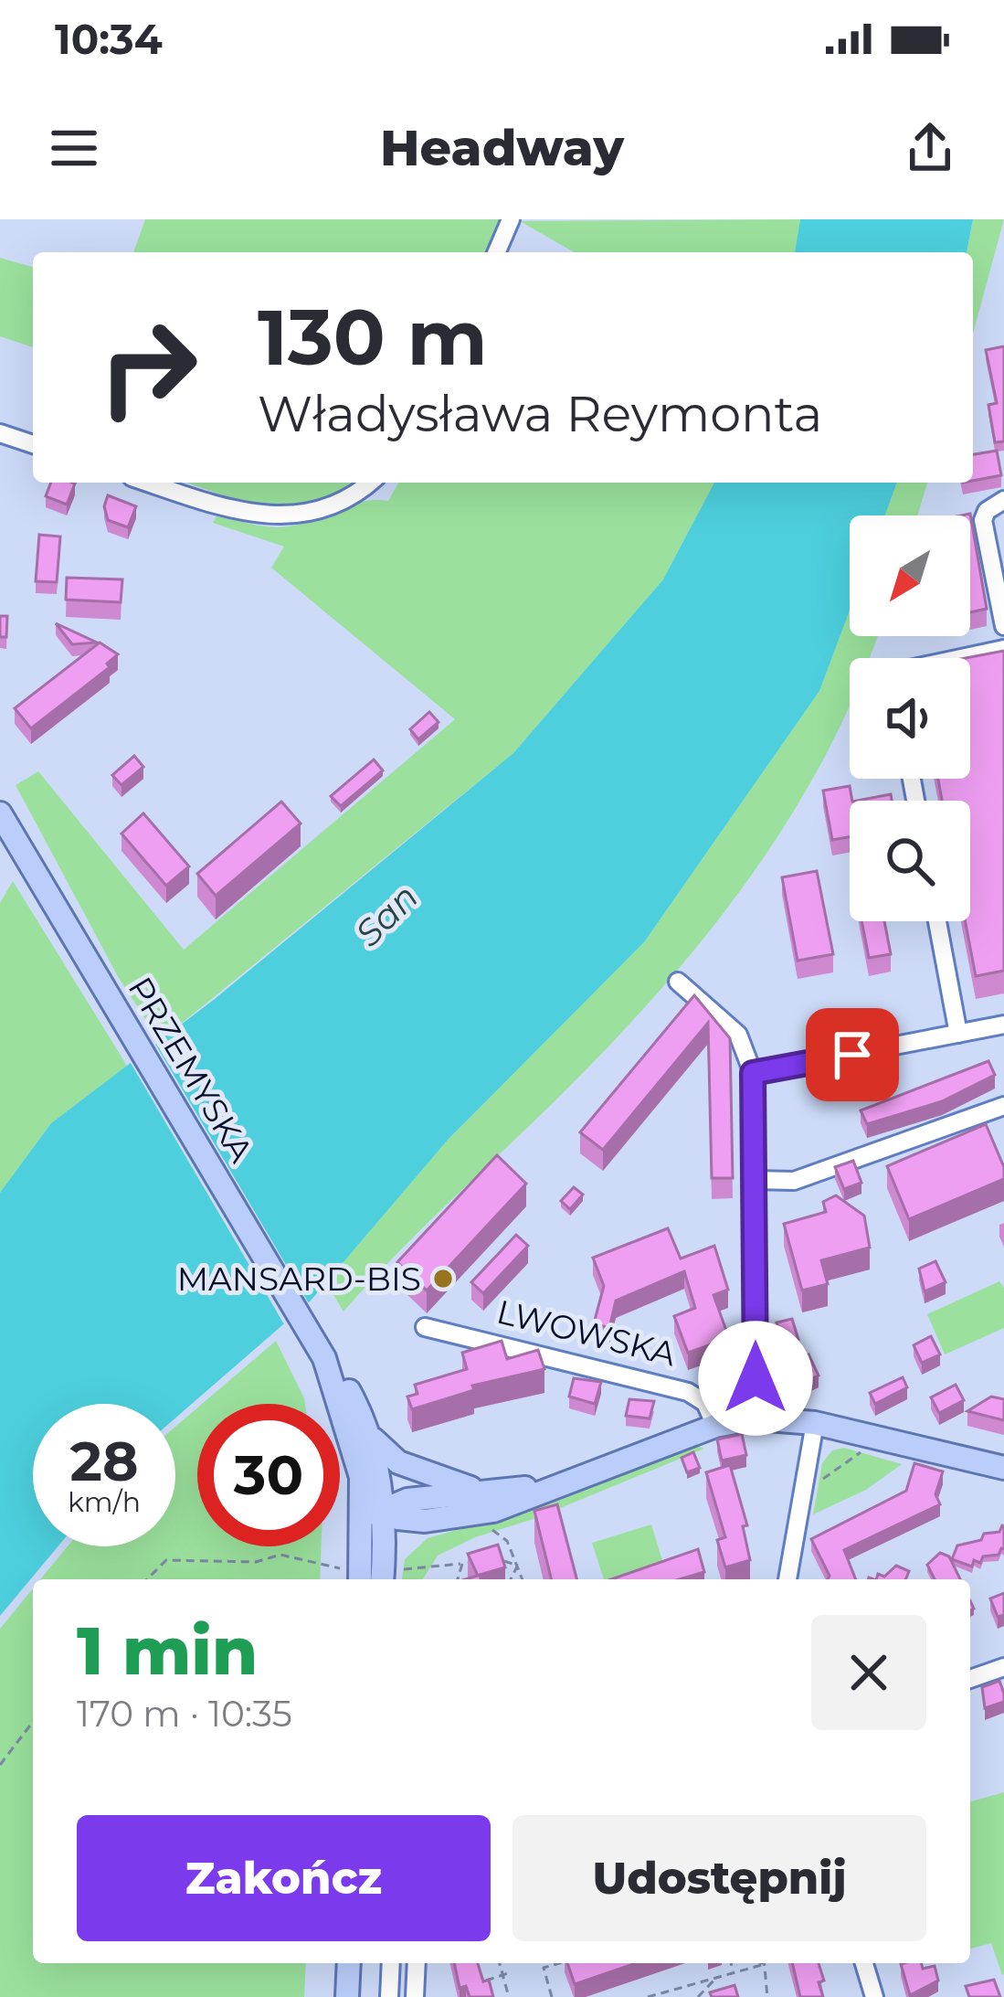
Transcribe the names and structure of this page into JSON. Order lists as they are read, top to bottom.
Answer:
{
  "streets": {
    "main road": ["PRZEMYSKA"],
    "street": ["LWOWSKA"]
  },
  "water": ["San"],
  "places": ["MANSARD-BIS"],
  "north": "bottom left",
  "page": {
    "status": "10:34",
    "header": "Headway",
    "turn": ["130 m", "Władysława Reymonta"],
    "speed": "28 km/h",
    "limit": "30",
    "heading": ["1 min", "170 m · 10:35"],
    "buttons": ["Zakończ", "Udostępnij"]
  }
}
